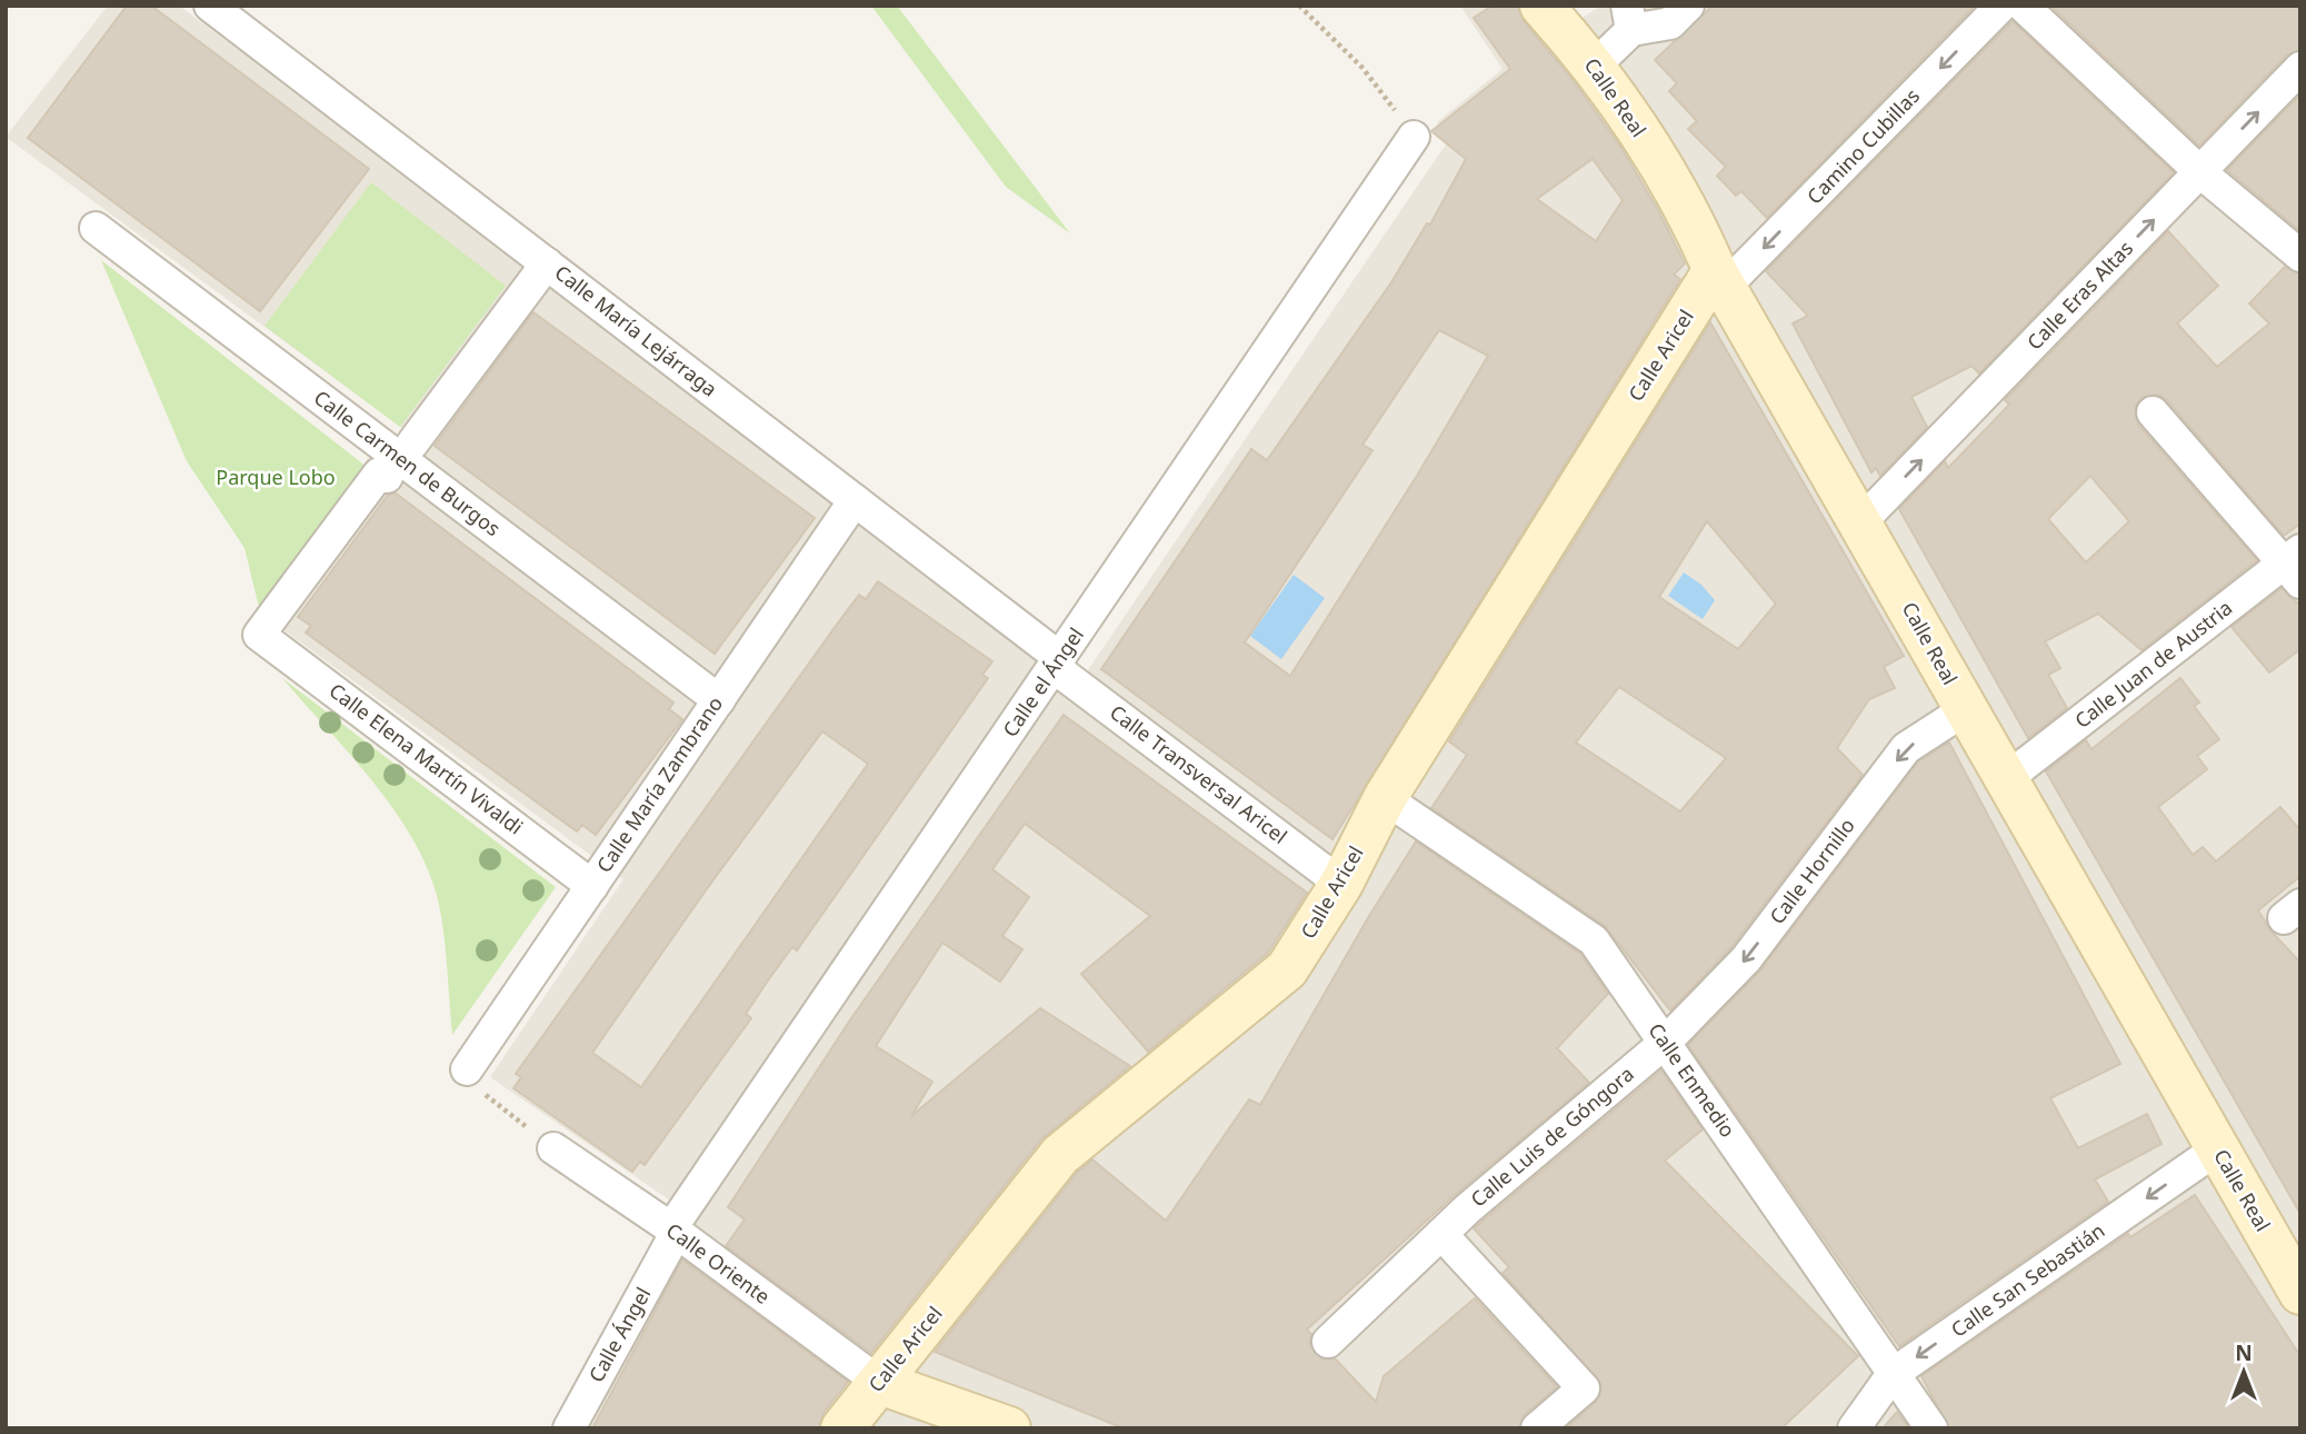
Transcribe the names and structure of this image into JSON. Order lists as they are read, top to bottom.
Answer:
{
  "streets": {
    "street": [
      "Calle Real",
      "Camino Cubillas",
      "Calle Eras Altas",
      "Calle María Lejárraga",
      "Calle Aricel",
      "Calle Carmen de Burgos",
      "Calle Juan de Austria",
      "Calle el Ángel",
      "Calle Elena Martín Vivaldi",
      "Calle Transversal Aricel",
      "Calle María Zambrano",
      "Calle Hornillo",
      "Calle Enmedio",
      "Calle Luis de Góngora",
      "Calle Oriente",
      "Calle San Sebastián",
      "Calle Ángel"
    ]
  },
  "crossings": [
    ["Calle Real", "Camino Cubillas"],
    ["Calle Real", "Calle Eras Altas"],
    ["Calle Real", "Calle Aricel"],
    ["Calle Real", "Calle Juan de Austria"],
    ["Calle Real", "Calle Hornillo"],
    ["Calle Real", "Calle San Sebastián"],
    ["Camino Cubillas", "Calle Aricel"],
    ["Calle María Lejárraga", "Calle el Ángel"],
    ["Calle María Lejárraga", "Calle Transversal Aricel"],
    ["Calle María Lejárraga", "Calle María Zambrano"],
    ["Calle Aricel", "Calle Transversal Aricel"],
    ["Calle Aricel", "Calle Enmedio"],
    ["Calle Aricel", "Calle Oriente"],
    ["Calle Carmen de Burgos", "Calle María Zambrano"],
    ["Calle el Ángel", "Calle Transversal Aricel"],
    ["Calle el Ángel", "Calle Oriente"],
    ["Calle el Ángel", "Calle Ángel"],
    ["Calle Elena Martín Vivaldi", "Calle María Zambrano"],
    ["Calle Hornillo", "Calle Enmedio"],
    ["Calle Hornillo", "Calle Luis de Góngora"],
    ["Calle Enmedio", "Calle Luis de Góngora"],
    ["Calle Enmedio", "Calle San Sebastián"],
    ["Calle Oriente", "Calle Ángel"]
  ],
  "one_way": [
    "Camino Cubillas",
    "Calle Eras Altas",
    "Calle Hornillo",
    "Calle San Sebastián"
  ],
  "parks": ["Parque Lobo"],
  "north": "top"
}
